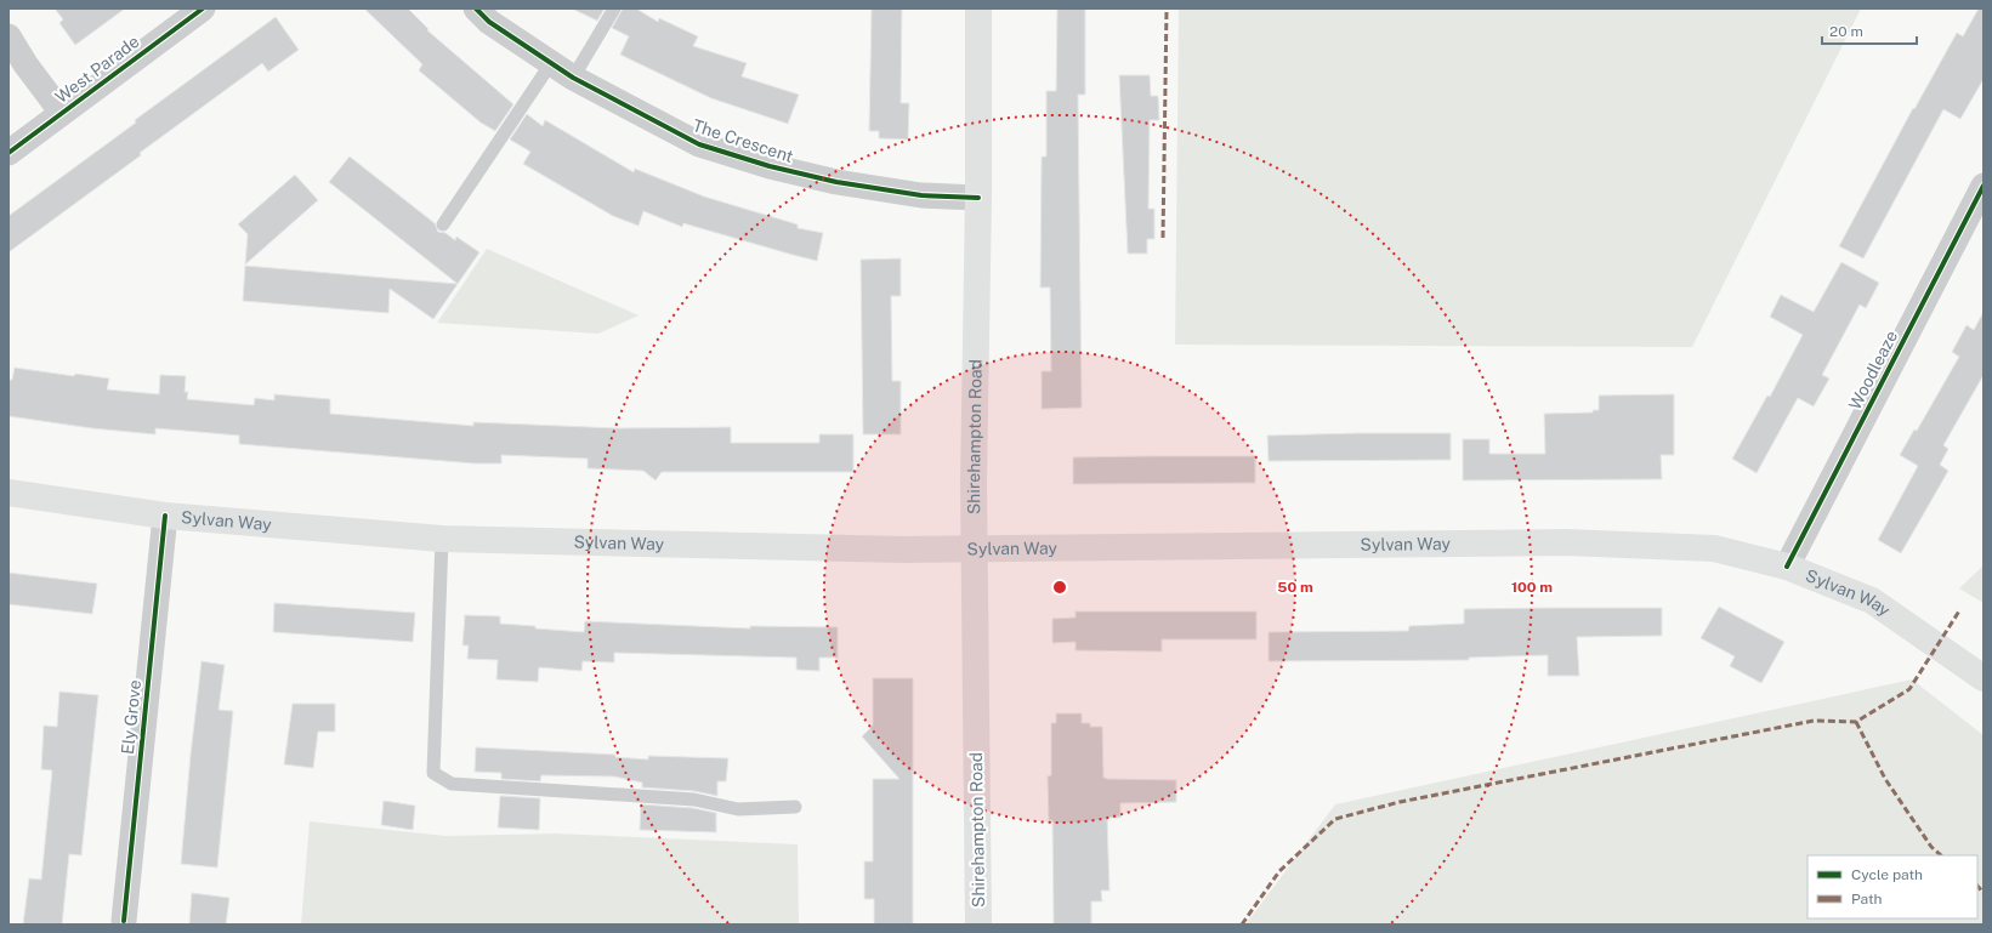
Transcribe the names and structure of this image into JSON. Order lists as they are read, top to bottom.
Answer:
{
  "streets": {
    "main road": ["Shirehampton Road", "Sylvan Way"],
    "street": [
      "West Parade",
      "The Crescent",
      "Woodleaze",
      "Ely Grove"
    ]
  },
  "crossings": [
    ["The Crescent", "Shirehampton Road"],
    ["Woodleaze", "Sylvan Way"],
    ["Shirehampton Road", "Sylvan Way"],
    ["Sylvan Way", "Ely Grove"]
  ],
  "legend": ["Cycle path", "Path"],
  "scale_bar": "20 m",
  "rings": ["50 m", "100 m"]
}
